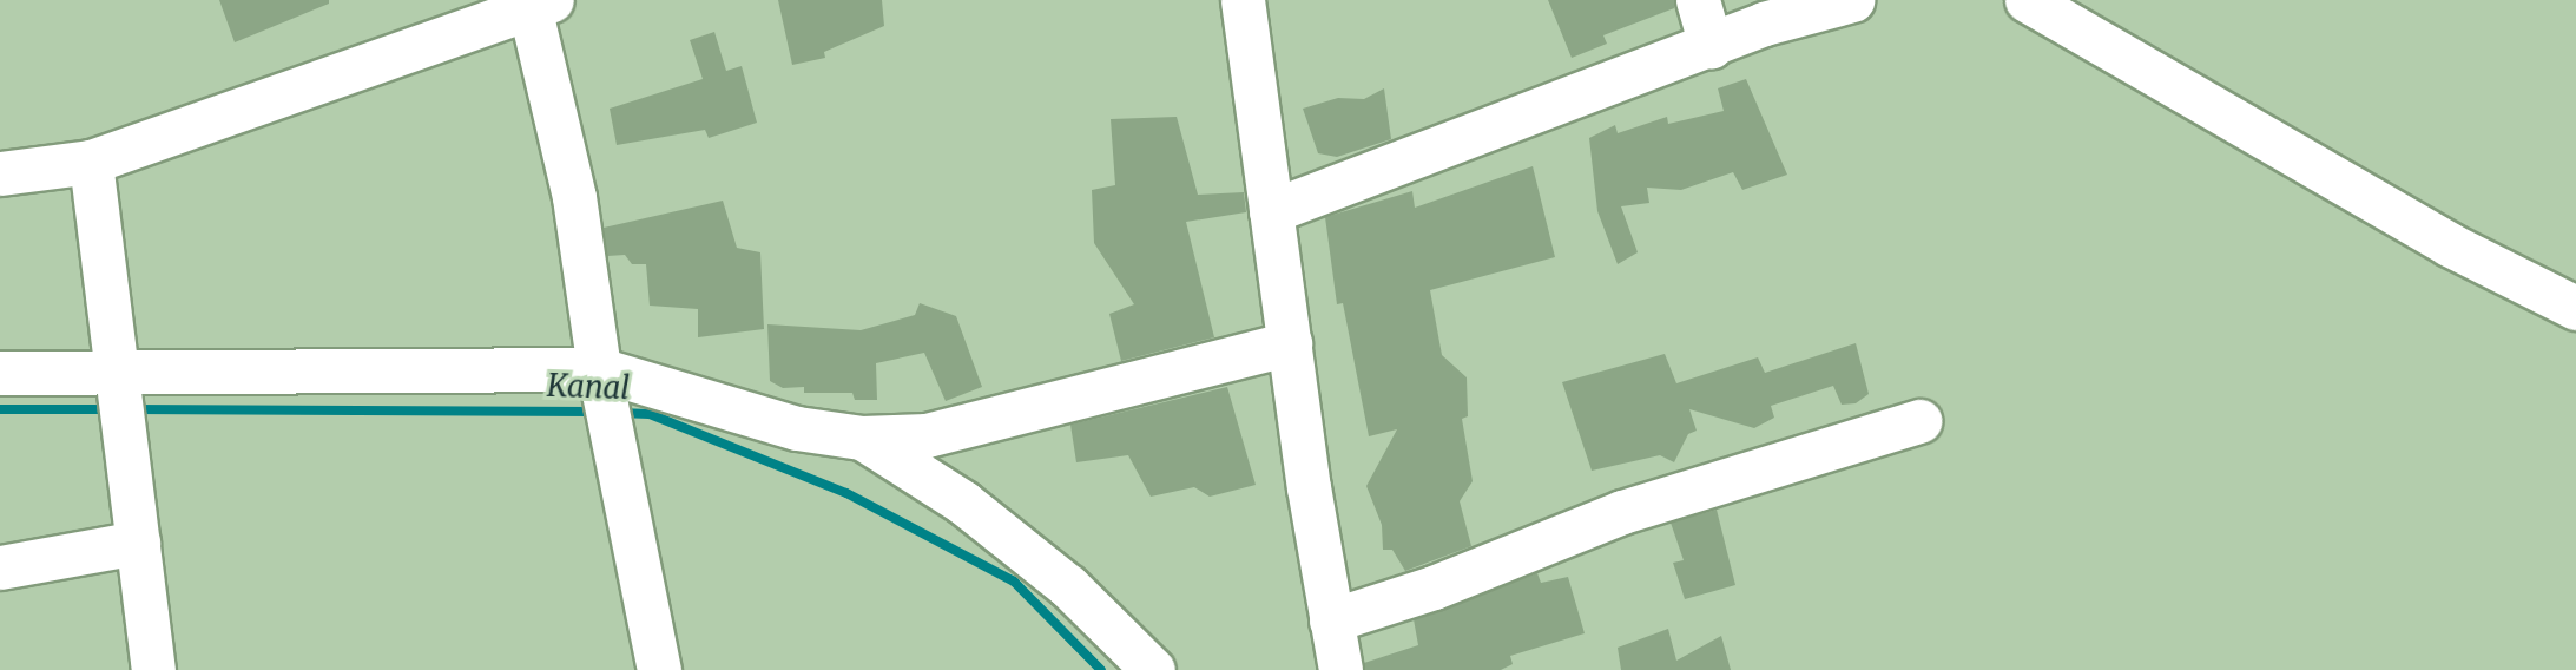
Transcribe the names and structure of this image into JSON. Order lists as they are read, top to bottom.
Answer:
{
  "water": ["Kanal"]
}
